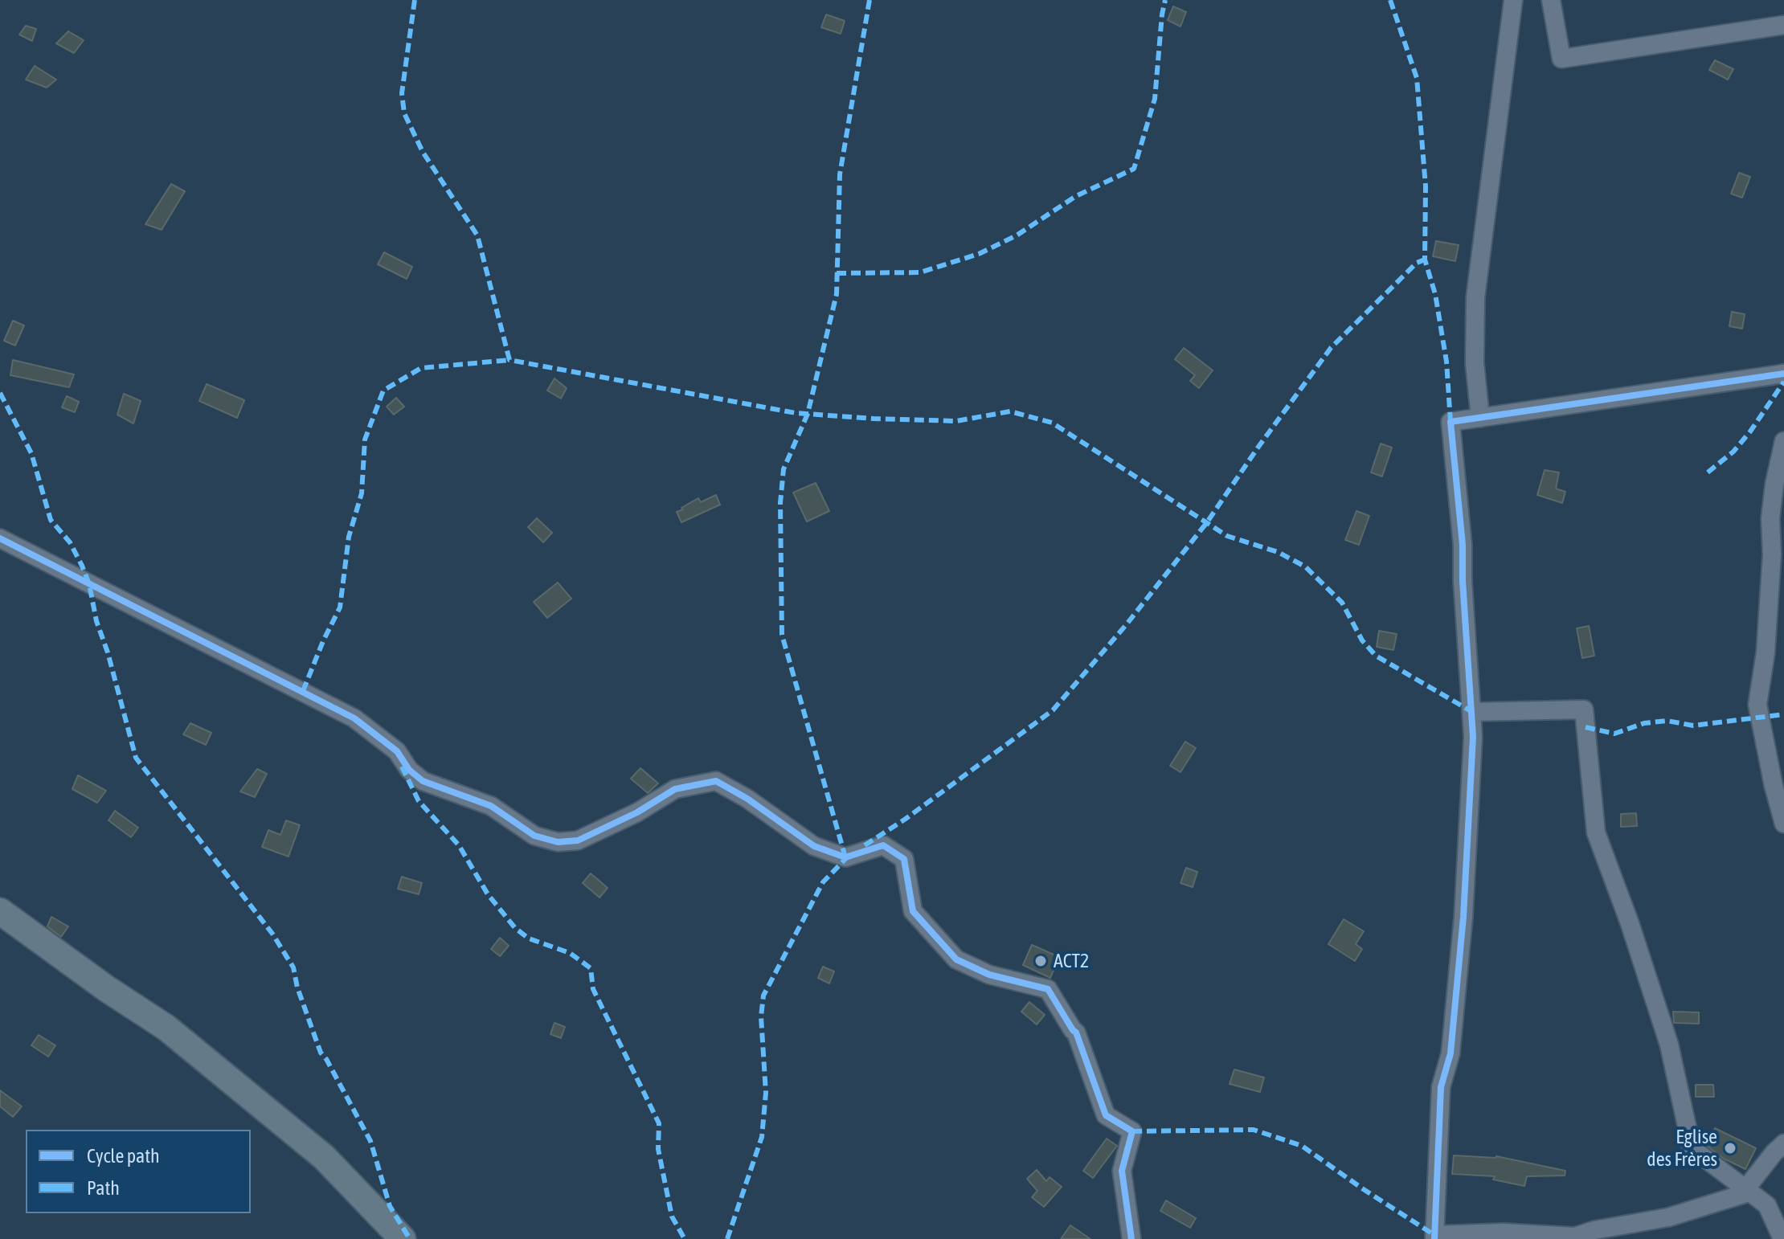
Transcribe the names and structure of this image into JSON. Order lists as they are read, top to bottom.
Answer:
{
  "places": ["ACT2", "Eglise des Frères"],
  "legend": ["Cycle path", "Path"]
}
